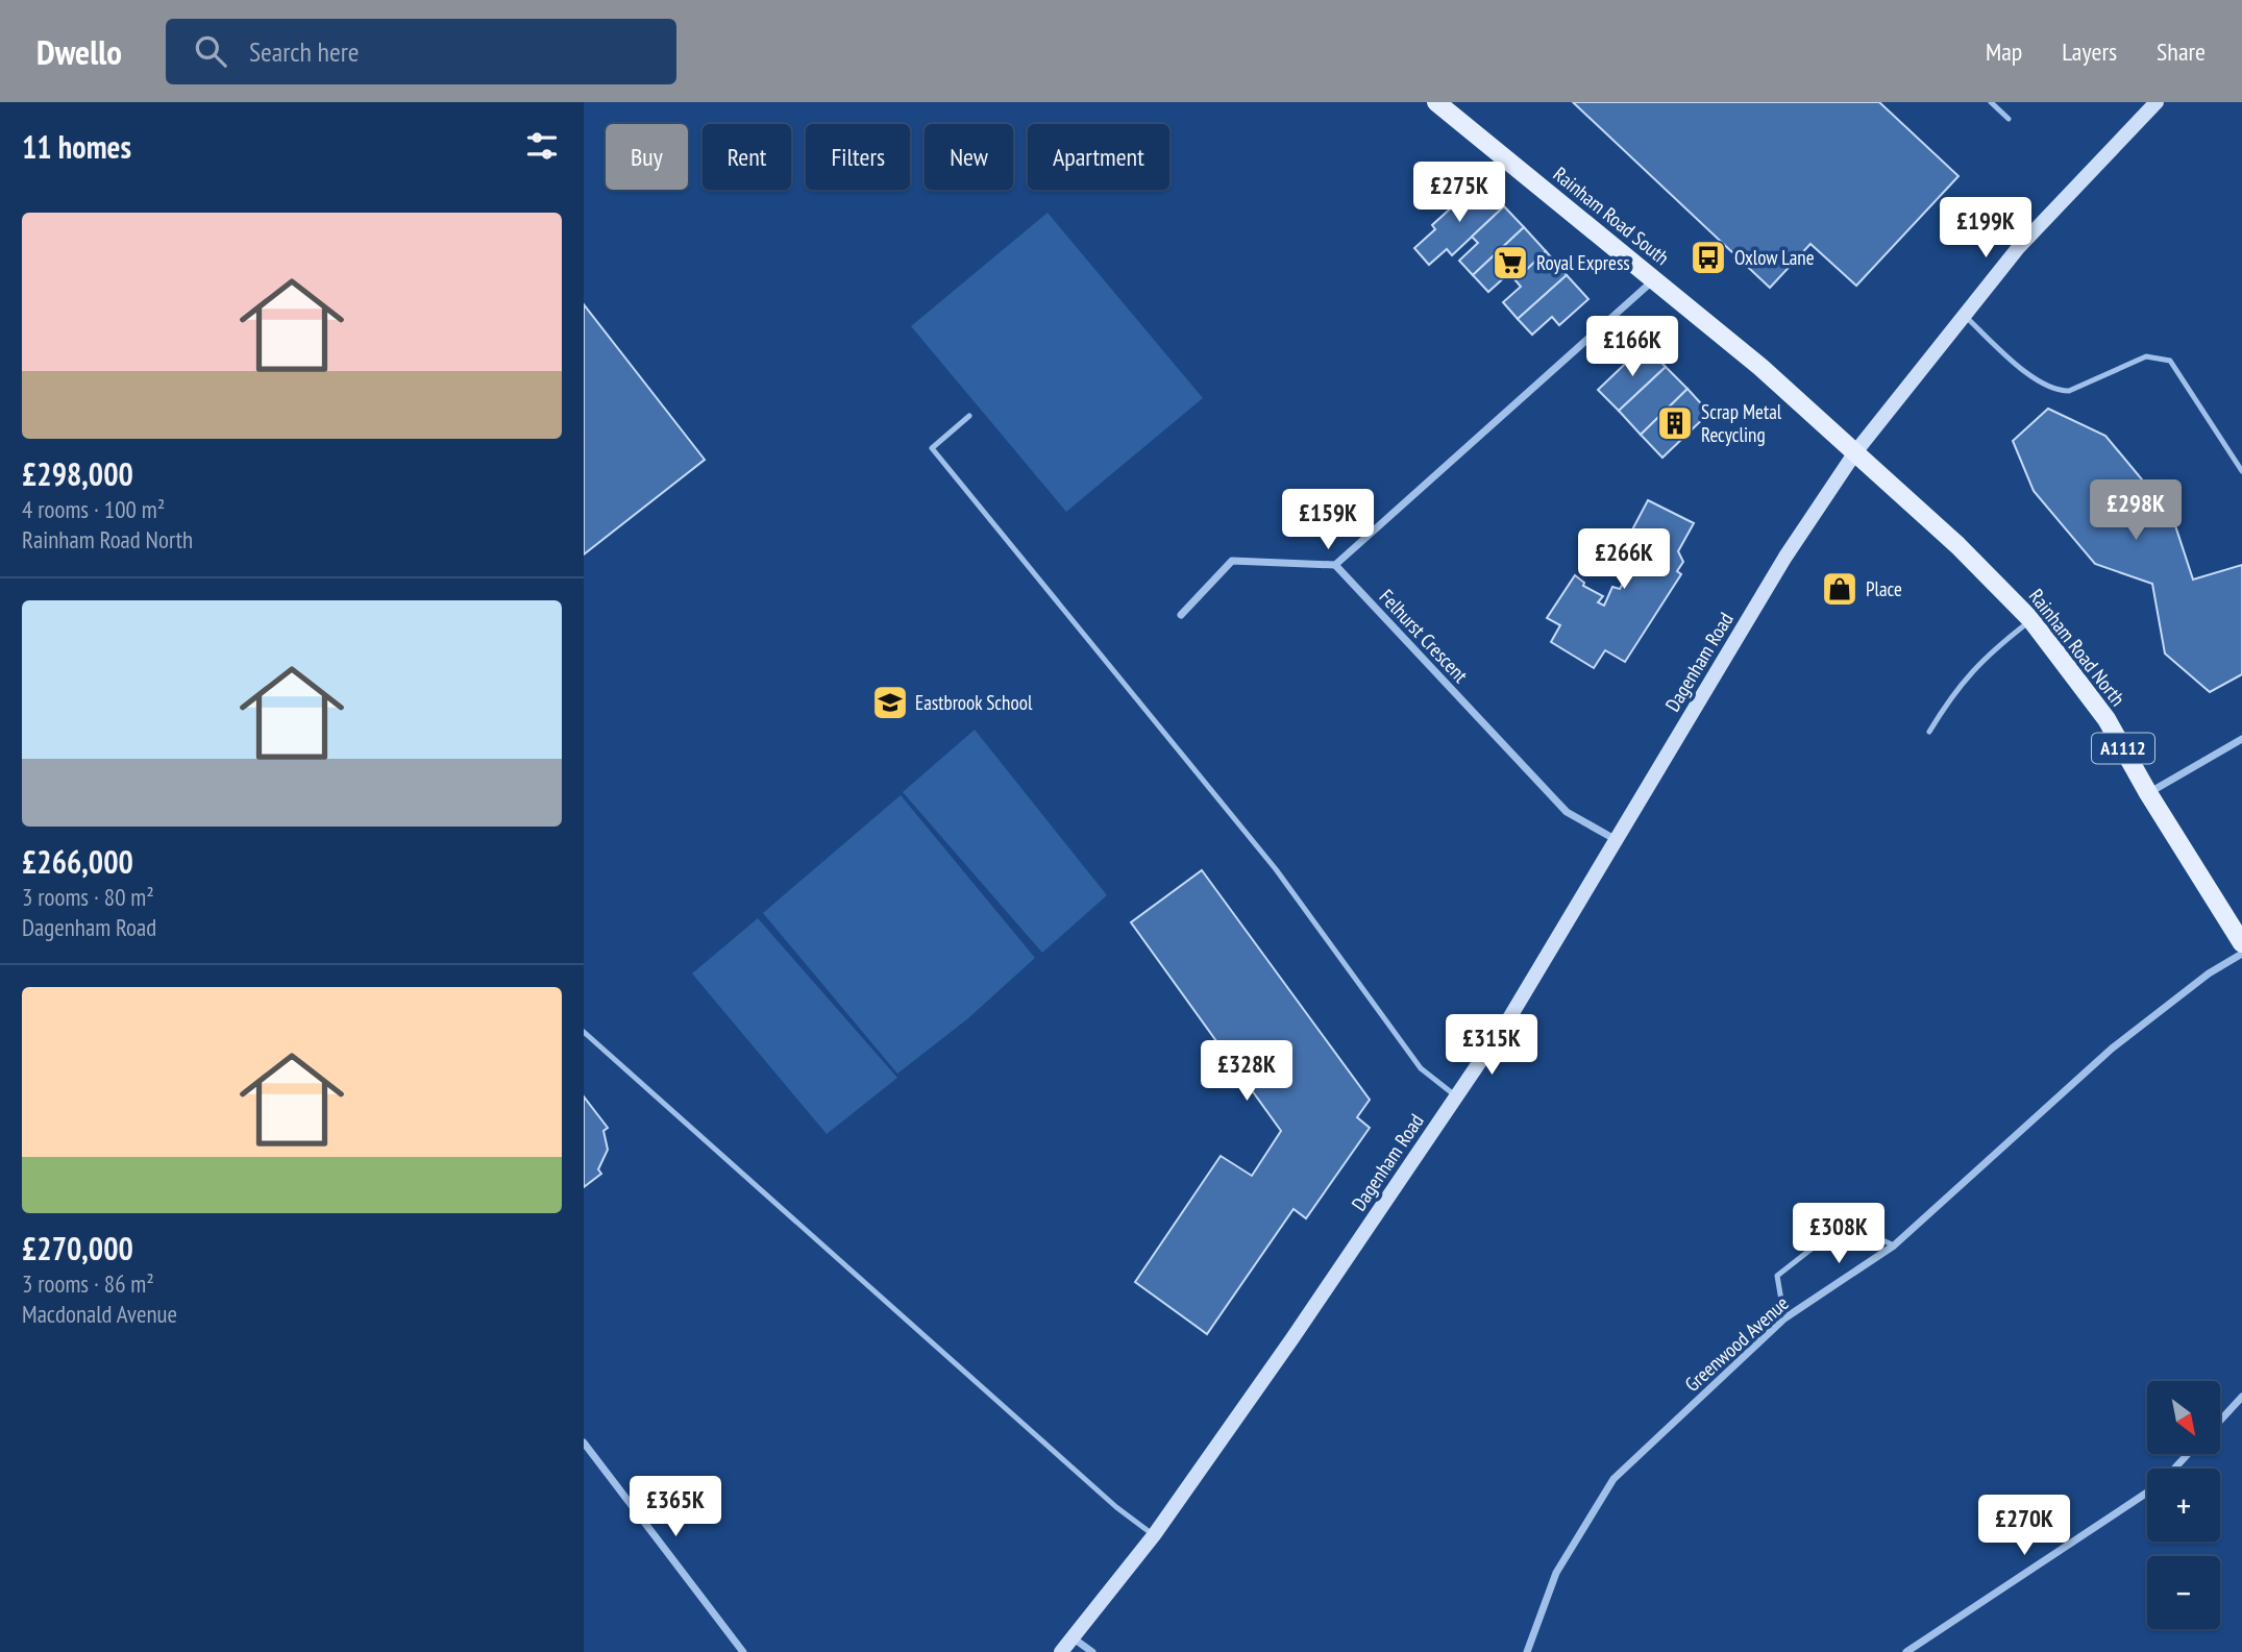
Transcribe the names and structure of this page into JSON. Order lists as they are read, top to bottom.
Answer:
{
  "streets": {
    "main road": ["Rainham Road South", "Rainham Road North", "A1112"],
    "street": ["Felhurst Crescent", "Dagenham Road", "Greenwood Avenue"]
  },
  "crossings": [
    ["Rainham Road South", "Rainham Road North"],
    ["Rainham Road South", "Dagenham Road"],
    ["Felhurst Crescent", "Dagenham Road"],
    ["Rainham Road North", "Dagenham Road"]
  ],
  "places": {
    "bus stop": ["Oxlow Lane"],
    "supermarket": ["Royal Express"],
    "building": ["Scrap Metal Recycling"],
    "shop": ["Place"],
    "school or university": ["Eastbrook School"]
  },
  "north": "bottom right",
  "page": {
    "header": "Dwello",
    "search": "Search here",
    "nav": ["Map", "Layers", "Share"],
    "heading": "11 homes",
    "chip": [
      "Buy",
      "Rent",
      "Filters",
      "New",
      "Apartment"
    ],
    "price": [
      "£275K",
      "£199K",
      "£166K",
      "£298K",
      "£159K",
      "£266K",
      "£315K",
      "£328K",
      "£308K",
      "£365K",
      "£270K"
    ],
    "list": [
      {
        "name": "£298,000",
        "note": "4 rooms · 100 m² · Rainham Road North"
      },
      {
        "name": "£266,000",
        "note": "3 rooms · 80 m² · Dagenham Road"
      },
      {
        "name": "£270,000",
        "note": "3 rooms · 86 m² · Macdonald Avenue"
      }
    ],
    "map_buttons": ["+", "−"]
  }
}
